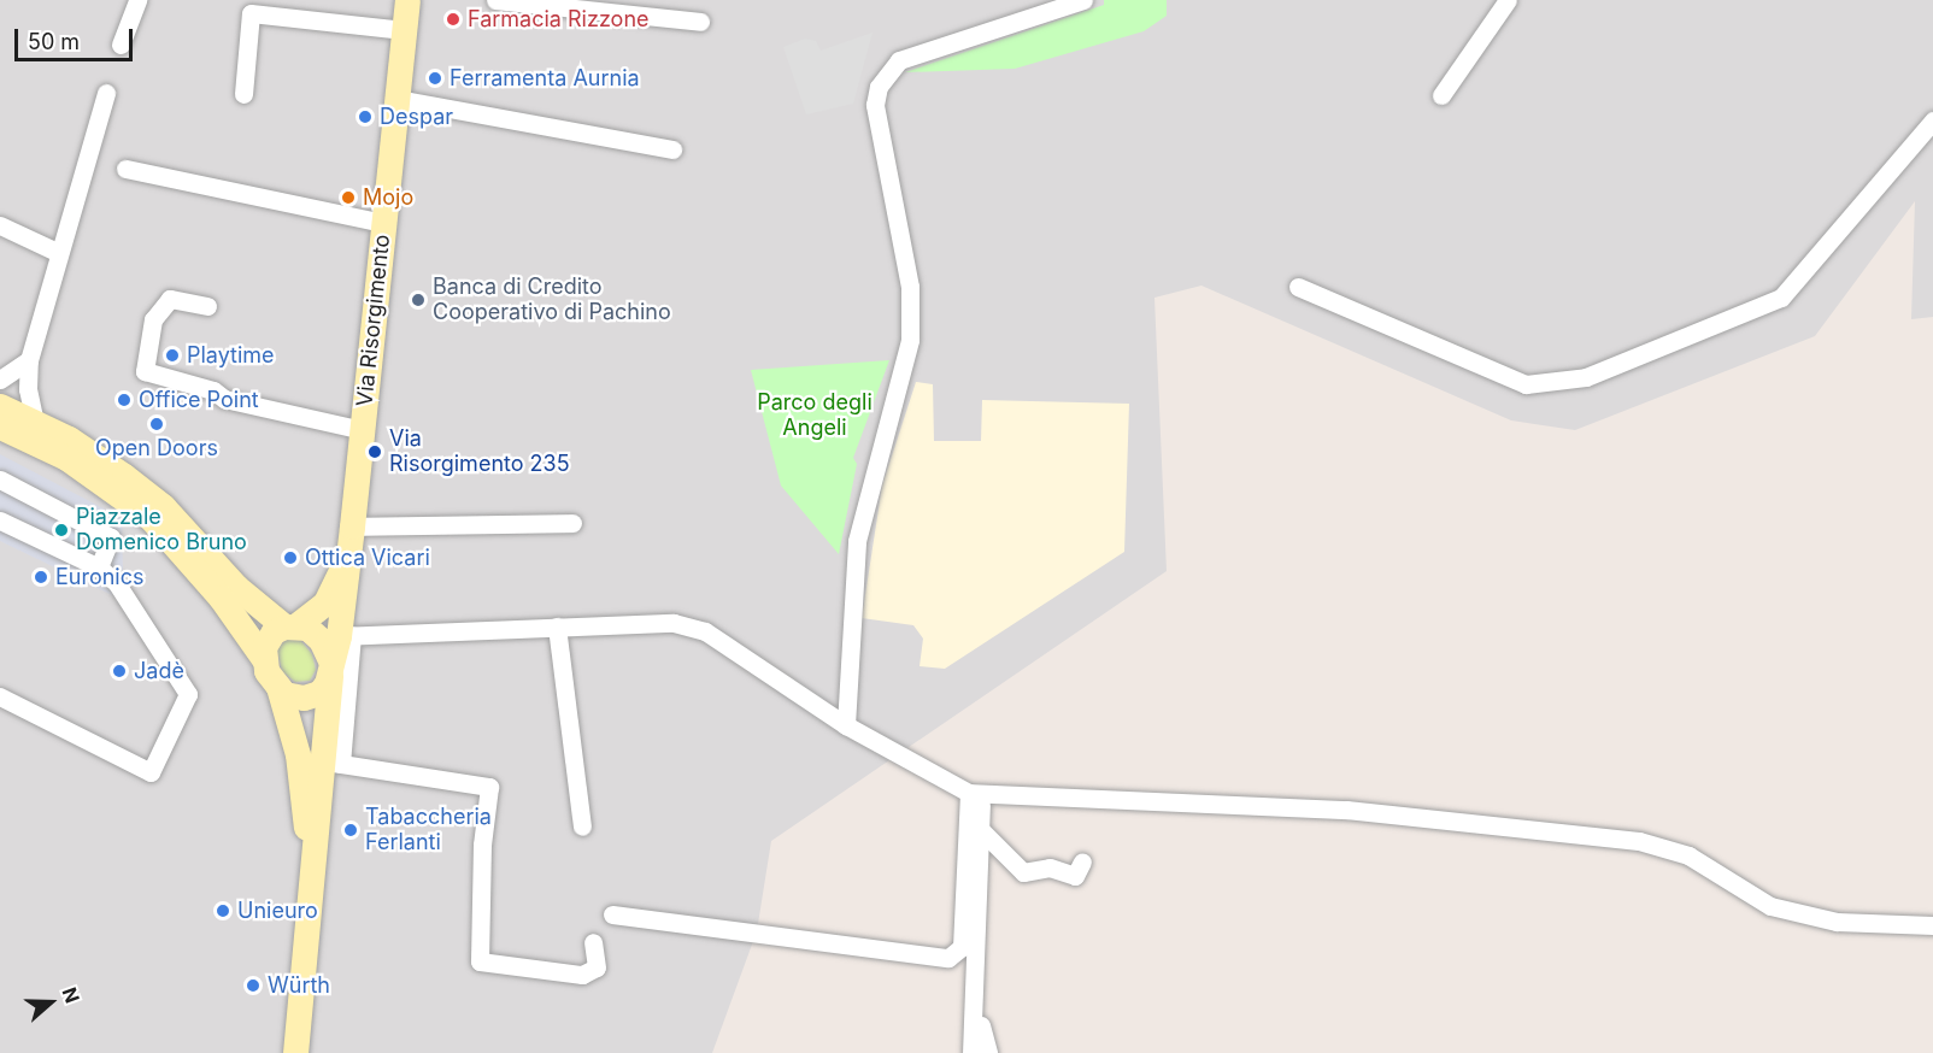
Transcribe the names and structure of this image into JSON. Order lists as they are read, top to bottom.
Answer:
{
  "streets": {
    "main road": ["Via Risorgimento"]
  },
  "parks": ["Parco degli Angeli"],
  "places": [
    "Farmacia Rizzone",
    "Ferramenta Aurnia",
    "Despar",
    "Mojo",
    "Banca di Credito Cooperativo di Pachino",
    "Playtime",
    "Office Point",
    "Open Doors",
    "Via Risorgimento 235",
    "Piazzale Domenico Bruno",
    "Ottica Vicari",
    "Euronics",
    "Jadè",
    "Tabaccheria Ferlanti",
    "Unieuro",
    "Würth"
  ],
  "scale_bar": "50 m",
  "north": "right"
}
